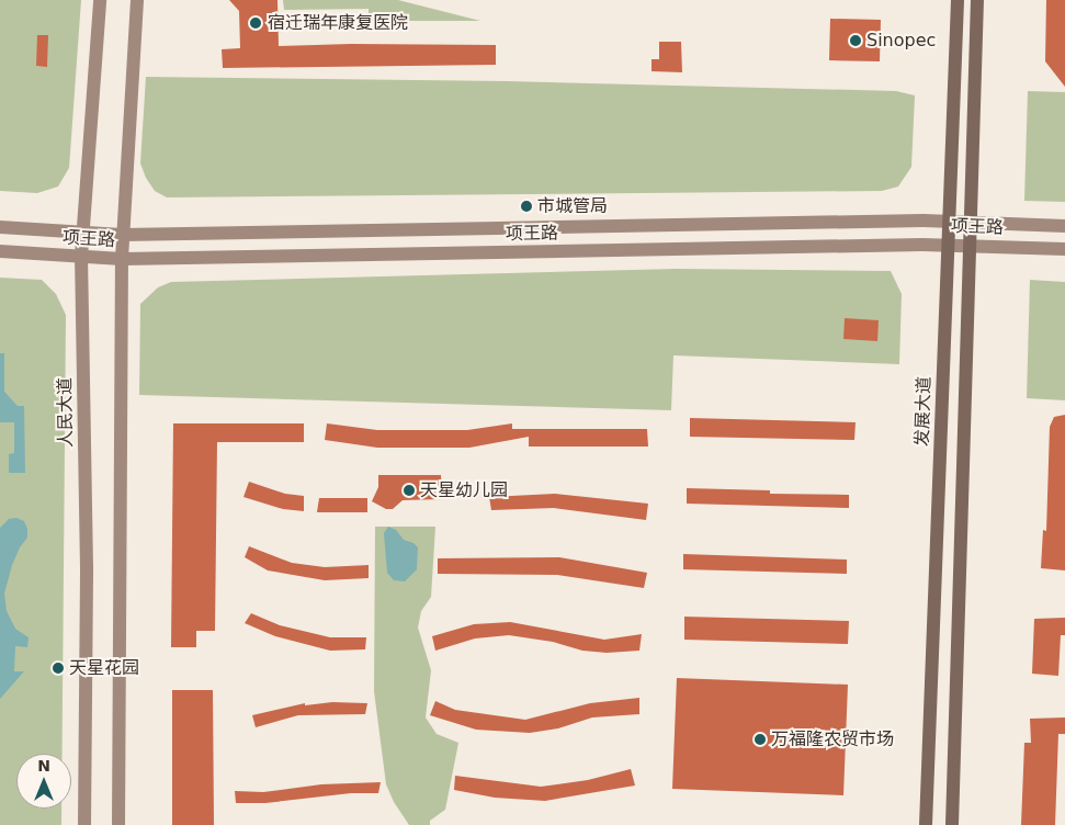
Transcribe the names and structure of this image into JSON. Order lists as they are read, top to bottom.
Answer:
{
  "streets": {
    "main road": ["项王路", "发展大道", "人民大道"]
  },
  "crossings": [
    ["项王路", "发展大道"],
    ["项王路", "人民大道"]
  ],
  "places": [
    "宿迁瑞年康复医院",
    "Sinopec",
    "市城管局",
    "天星幼儿园",
    "天星花园",
    "万福隆农贸市场"
  ],
  "north": "top"
}
